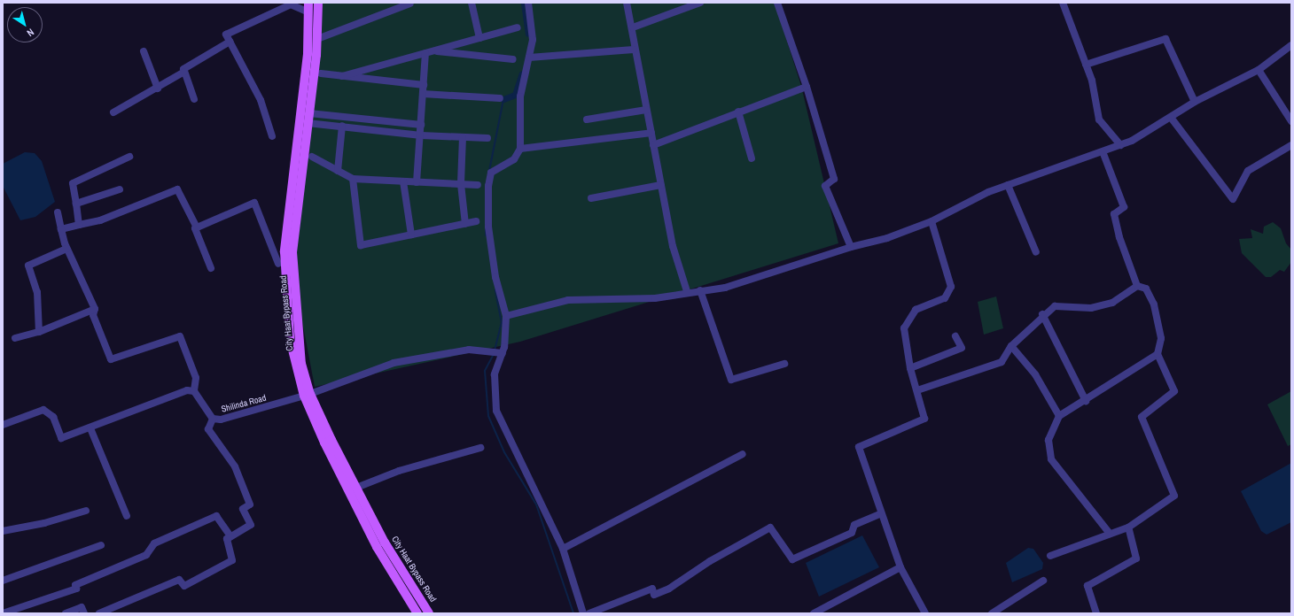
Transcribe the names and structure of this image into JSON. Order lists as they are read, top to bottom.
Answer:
{
  "streets": {
    "main road": ["City Haat Bypass Road"],
    "street": ["Shilinda Road"]
  },
  "crossings": [
    ["City Haat Bypass Road", "Shilinda Road"]
  ],
  "north": "bottom right"
}
